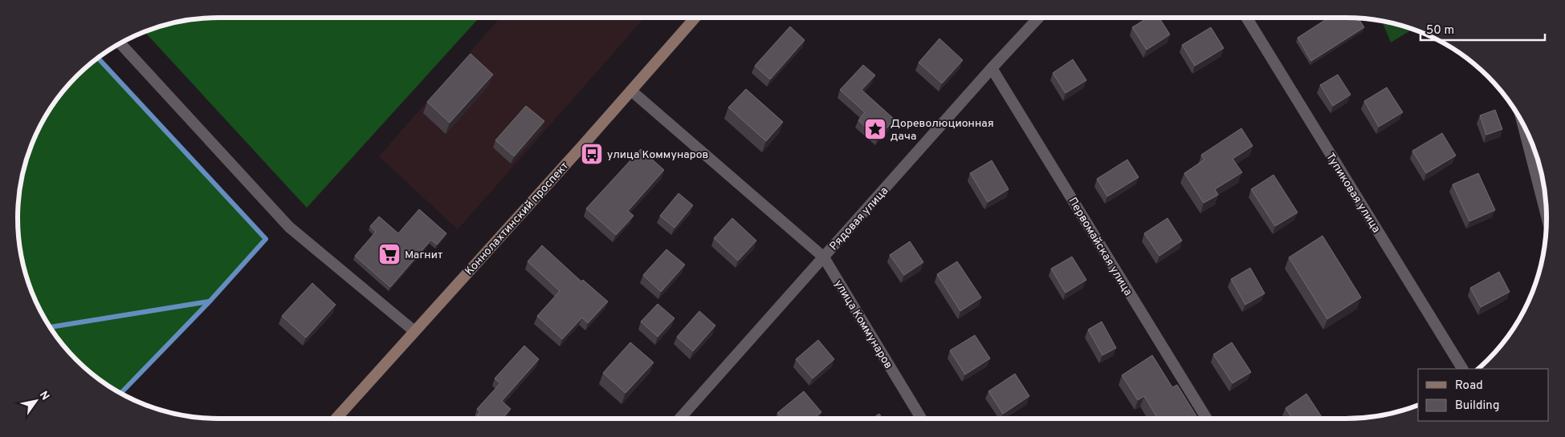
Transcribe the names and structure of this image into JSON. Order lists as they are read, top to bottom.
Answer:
{
  "streets": {
    "main road": ["Коннолахтинский проспект"],
    "street": [
      "Тупиковая улица",
      "Рядовая улица",
      "Первомайская улица",
      "улица Коммунаров"
    ]
  },
  "crossings": [
    ["Коннолахтинский проспект", "улица Коммунаров"],
    ["Рядовая улица", "Первомайская улица"],
    ["Рядовая улица", "улица Коммунаров"]
  ],
  "places": {
    "place": ["Дореволюционная дача"],
    "bus stop": ["улица Коммунаров"],
    "supermarket": ["Магнит"]
  },
  "legend": ["Road", "Building"],
  "scale_bar": "50 m",
  "north": "top right"
}
